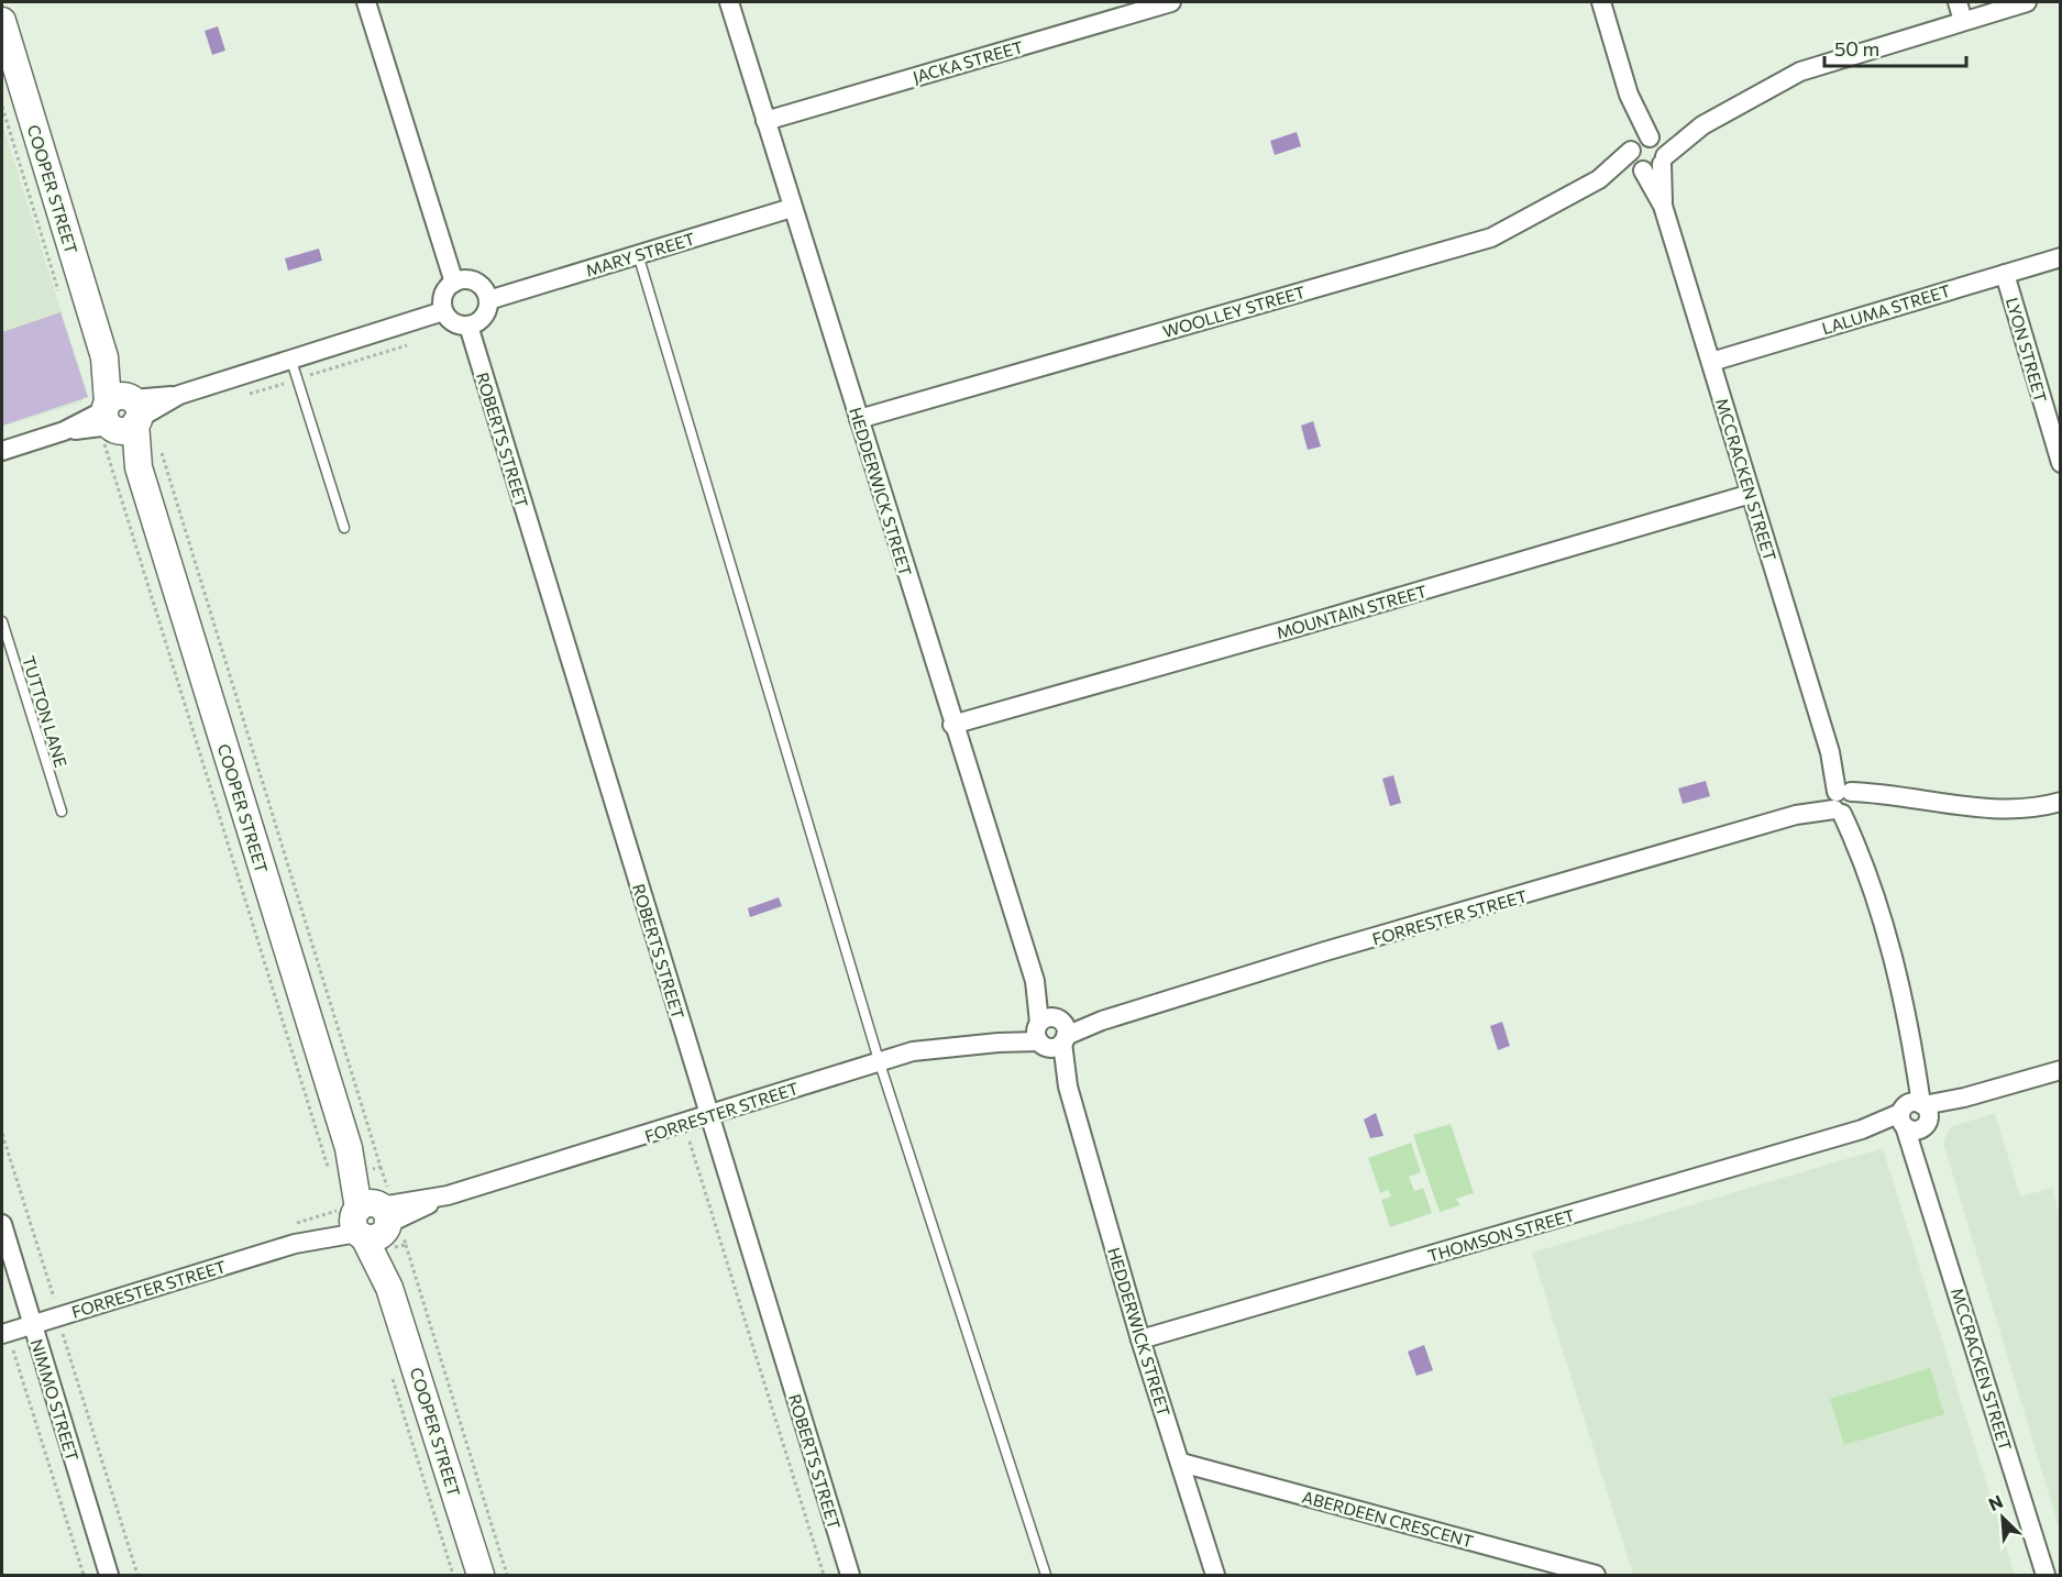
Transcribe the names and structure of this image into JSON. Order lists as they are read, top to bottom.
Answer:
{
  "streets": {
    "street": [
      "JACKA STREET",
      "COOPER STREET",
      "MARY STREET",
      "LALUMA STREET",
      "WOOLLEY STREET",
      "LYON STREET",
      "ROBERTS STREET",
      "MCCRACKEN STREET",
      "HEDDERWICK STREET",
      "MOUNTAIN STREET",
      "FORRESTER STREET",
      "THOMSON STREET",
      "NIMMO STREET",
      "ABERDEEN CRESCENT"
    ],
    "lane": ["TUTTON LANE"]
  },
  "crossings": [
    ["JACKA STREET", "HEDDERWICK STREET"],
    ["COOPER STREET", "FORRESTER STREET"],
    ["MARY STREET", "ROBERTS STREET"],
    ["MARY STREET", "HEDDERWICK STREET"],
    ["LALUMA STREET", "LYON STREET"],
    ["LALUMA STREET", "MCCRACKEN STREET"],
    ["WOOLLEY STREET", "MCCRACKEN STREET"],
    ["WOOLLEY STREET", "HEDDERWICK STREET"],
    ["ROBERTS STREET", "FORRESTER STREET"],
    ["MCCRACKEN STREET", "MOUNTAIN STREET"],
    ["MCCRACKEN STREET", "FORRESTER STREET"],
    ["MCCRACKEN STREET", "THOMSON STREET"],
    ["HEDDERWICK STREET", "MOUNTAIN STREET"],
    ["HEDDERWICK STREET", "FORRESTER STREET"],
    ["HEDDERWICK STREET", "THOMSON STREET"],
    ["HEDDERWICK STREET", "ABERDEEN CRESCENT"],
    ["FORRESTER STREET", "NIMMO STREET"]
  ],
  "scale_bar": "50 m",
  "north": "top left"
}
